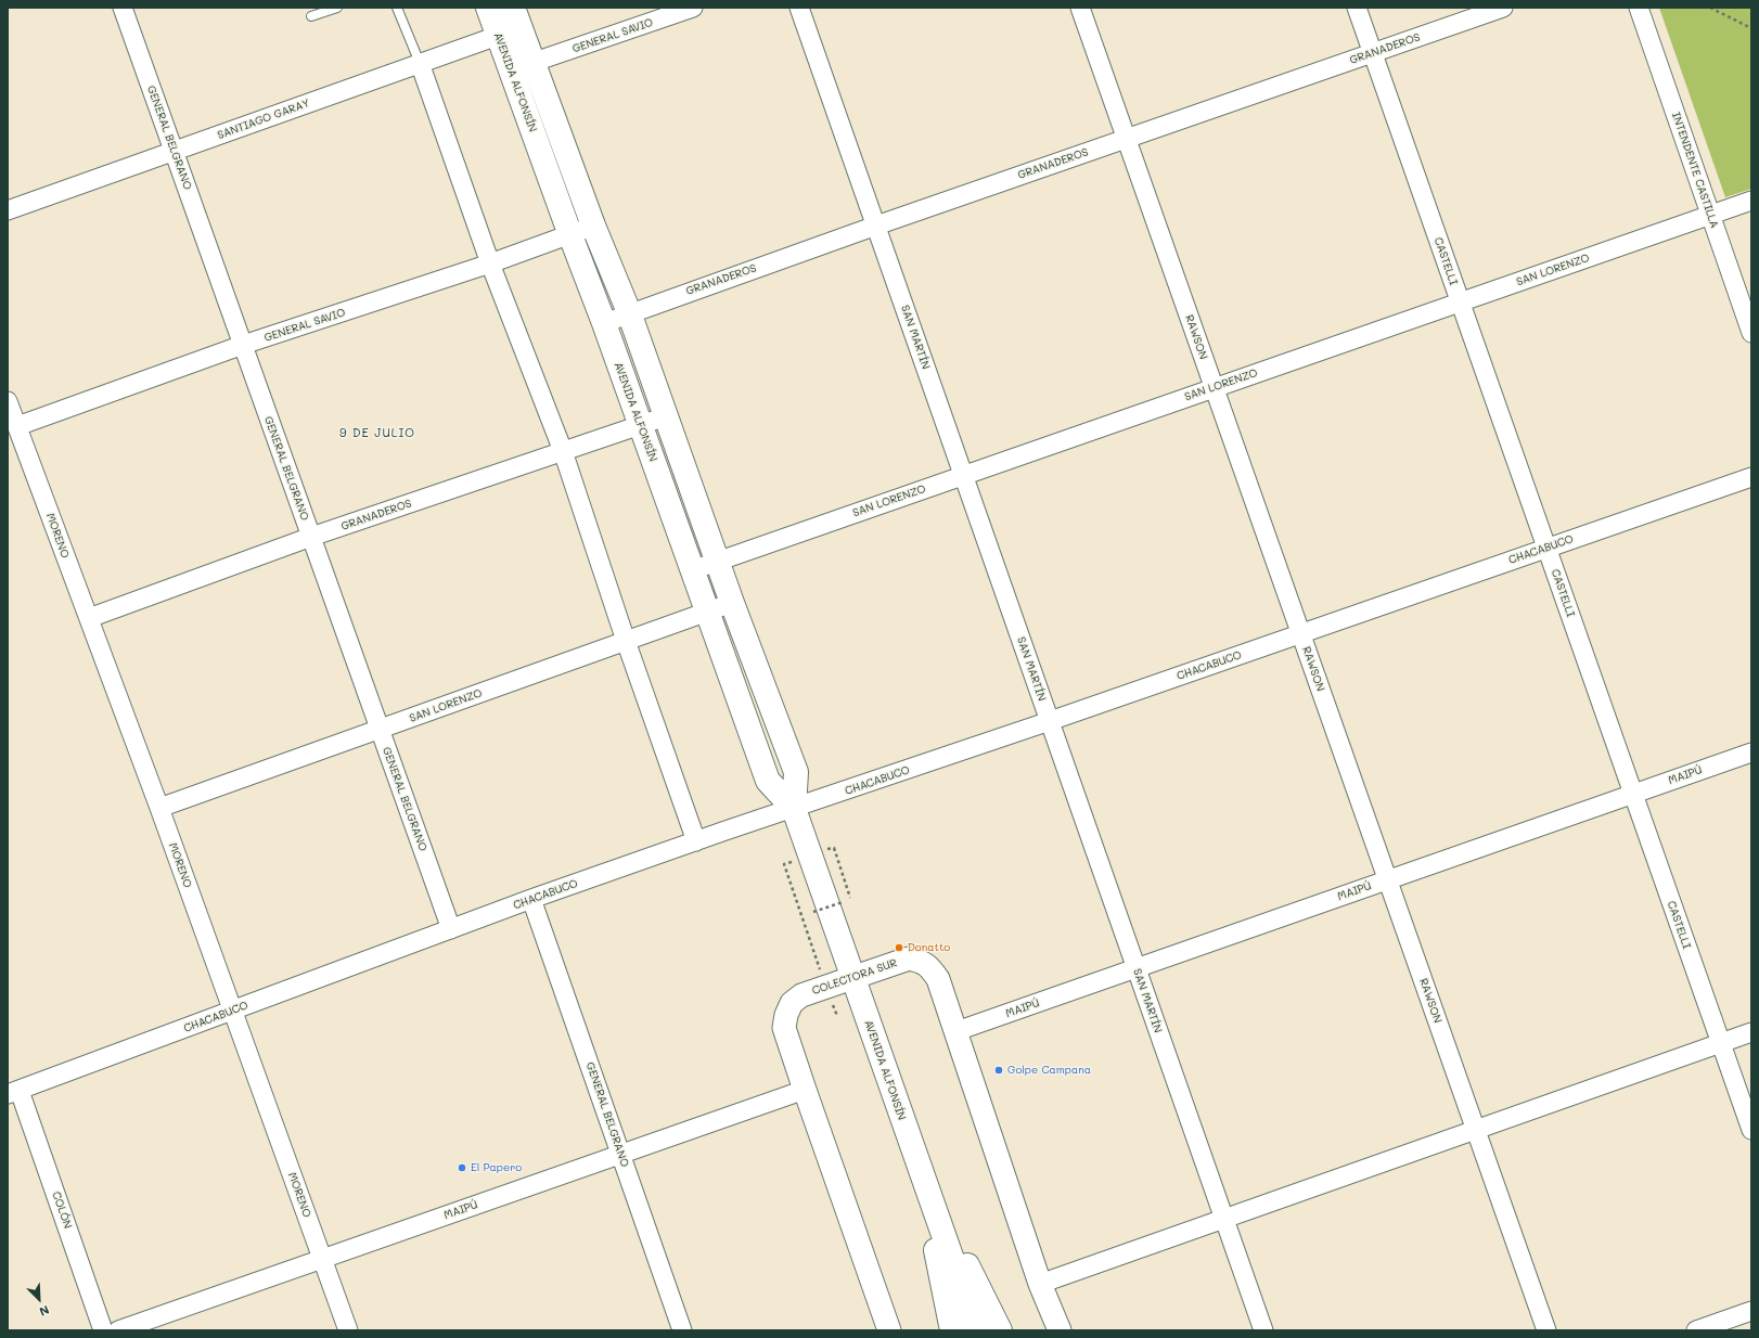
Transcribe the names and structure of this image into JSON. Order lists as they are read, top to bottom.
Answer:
{
  "streets": {
    "main road": ["AVENIDA ALFONSÍN"],
    "street": [
      "GENERAL SAVIO",
      "GRANADEROS",
      "SANTIAGO GARAY",
      "GENERAL BELGRANO",
      "INTENDENTE CASTILLA",
      "CASTELLI",
      "SAN LORENZO",
      "SAN MARTÍN",
      "RAWSON",
      "MORENO",
      "CHACABUCO",
      "MAIPÚ",
      "COLECTORA SUR",
      "COLÓN"
    ]
  },
  "crossings": [
    ["GENERAL SAVIO", "AVENIDA ALFONSÍN"],
    ["GENERAL SAVIO", "GENERAL BELGRANO"],
    ["GENERAL SAVIO", "MORENO"],
    ["GRANADEROS", "AVENIDA ALFONSÍN"],
    ["GRANADEROS", "GENERAL BELGRANO"],
    ["GRANADEROS", "CASTELLI"],
    ["GRANADEROS", "SAN MARTÍN"],
    ["GRANADEROS", "RAWSON"],
    ["GRANADEROS", "MORENO"],
    ["AVENIDA ALFONSÍN", "SANTIAGO GARAY"],
    ["AVENIDA ALFONSÍN", "SAN LORENZO"],
    ["AVENIDA ALFONSÍN", "CHACABUCO"],
    ["AVENIDA ALFONSÍN", "COLECTORA SUR"],
    ["SANTIAGO GARAY", "GENERAL BELGRANO"],
    ["GENERAL BELGRANO", "SAN LORENZO"],
    ["GENERAL BELGRANO", "CHACABUCO"],
    ["GENERAL BELGRANO", "MAIPÚ"],
    ["INTENDENTE CASTILLA", "SAN LORENZO"],
    ["CASTELLI", "SAN LORENZO"],
    ["CASTELLI", "CHACABUCO"],
    ["CASTELLI", "MAIPÚ"],
    ["SAN LORENZO", "SAN MARTÍN"],
    ["SAN LORENZO", "RAWSON"],
    ["SAN LORENZO", "MORENO"],
    ["SAN MARTÍN", "CHACABUCO"],
    ["SAN MARTÍN", "MAIPÚ"],
    ["RAWSON", "CHACABUCO"],
    ["RAWSON", "MAIPÚ"],
    ["MORENO", "CHACABUCO"],
    ["MORENO", "MAIPÚ"],
    ["CHACABUCO", "COLÓN"],
    ["MAIPÚ", "COLECTORA SUR"]
  ],
  "districts": ["9 DE JULIO"],
  "places": ["Donatto", "Golpe Campana", "El Papero"],
  "north": "bottom right"
}
